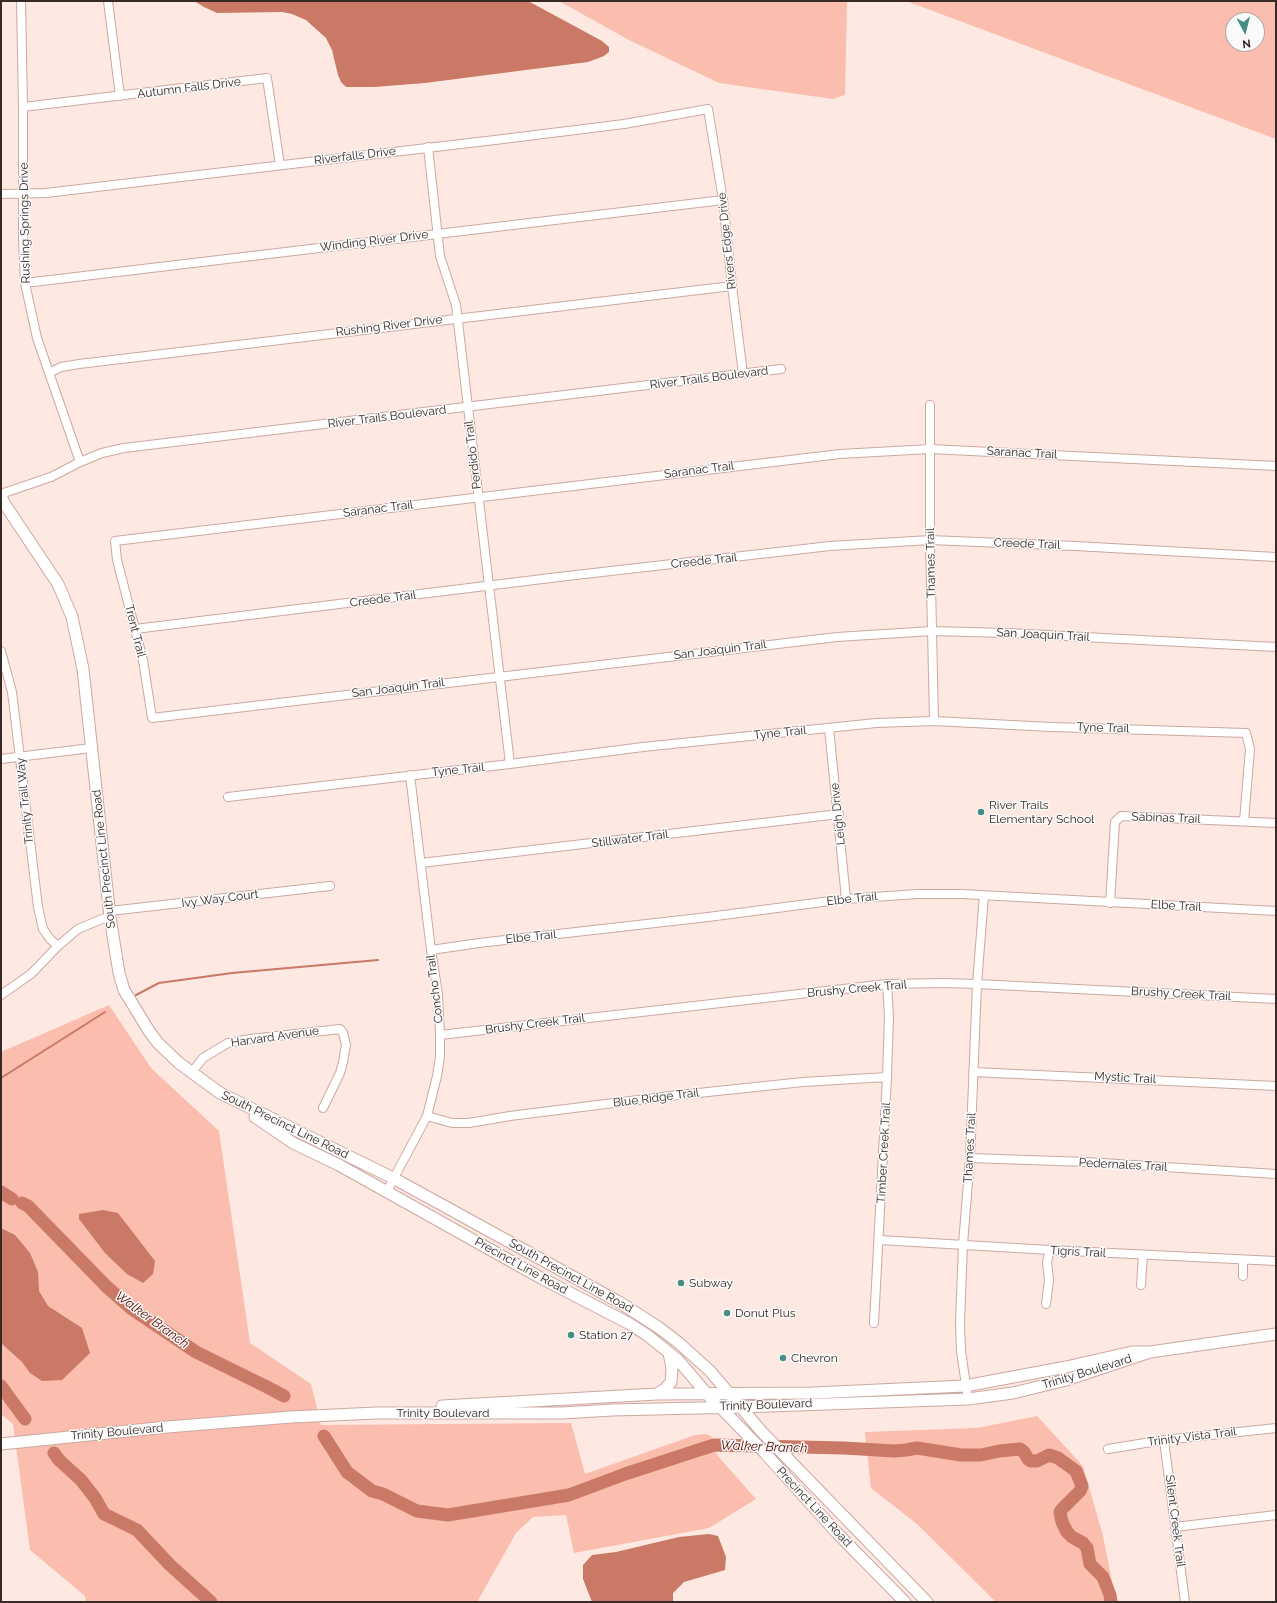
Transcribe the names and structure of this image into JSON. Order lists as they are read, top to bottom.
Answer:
{
  "streets": {
    "main road": ["South Precinct Line Road", "Precinct Line Road", "Trinity Boulevard"],
    "street": [
      "Autumn Falls Drive",
      "Riverfalls Drive",
      "Rushing Springs Drive",
      "Winding River Drive",
      "Rivers Edge Drive",
      "Rushing River Drive",
      "River Trails Boulevard",
      "Saranac Trail",
      "Perdido Trail",
      "Creede Trail",
      "Thames Trail",
      "Trent Trail",
      "San Joaquin Trail",
      "Tyne Trail",
      "Trinity Trail Way",
      "Leigh Drive",
      "Sabinas Trail",
      "Stillwater Trail",
      "Ivy Way Court",
      "Elbe Trail",
      "Concho Trail",
      "Brushy Creek Trail",
      "Harvard Avenue",
      "Mystic Trail",
      "Blue Ridge Trail",
      "Timber Creek Trail",
      "Pedernales Trail",
      "Tigris Trail",
      "Trinity Vista Trail",
      "Silent Creek Trail"
    ]
  },
  "crossings": [
    ["Autumn Falls Drive", "Riverfalls Drive"],
    ["Autumn Falls Drive", "Rushing Springs Drive"],
    ["Riverfalls Drive", "Rushing Springs Drive"],
    ["Riverfalls Drive", "Rivers Edge Drive"],
    ["Riverfalls Drive", "Perdido Trail"],
    ["Rushing Springs Drive", "Winding River Drive"],
    ["Rushing Springs Drive", "Rushing River Drive"],
    ["Rushing Springs Drive", "River Trails Boulevard"],
    ["Winding River Drive", "Rivers Edge Drive"],
    ["Winding River Drive", "Perdido Trail"],
    ["Rivers Edge Drive", "Rushing River Drive"],
    ["Rivers Edge Drive", "River Trails Boulevard"],
    ["Rushing River Drive", "Perdido Trail"],
    ["River Trails Boulevard", "Perdido Trail"],
    ["River Trails Boulevard", "South Precinct Line Road"],
    ["Saranac Trail", "Perdido Trail"],
    ["Saranac Trail", "Thames Trail"],
    ["Saranac Trail", "Trent Trail"],
    ["Perdido Trail", "Creede Trail"],
    ["Perdido Trail", "San Joaquin Trail"],
    ["Perdido Trail", "Tyne Trail"],
    ["Creede Trail", "Thames Trail"],
    ["Creede Trail", "Trent Trail"],
    ["Thames Trail", "San Joaquin Trail"],
    ["Thames Trail", "Tyne Trail"],
    ["Thames Trail", "Elbe Trail"],
    ["Thames Trail", "Brushy Creek Trail"],
    ["Thames Trail", "Mystic Trail"],
    ["Thames Trail", "Pedernales Trail"],
    ["Thames Trail", "Tigris Trail"],
    ["Thames Trail", "Trinity Boulevard"],
    ["Trent Trail", "San Joaquin Trail"],
    ["Tyne Trail", "Leigh Drive"],
    ["Tyne Trail", "Sabinas Trail"],
    ["Tyne Trail", "Concho Trail"],
    ["Trinity Trail Way", "Ivy Way Court"],
    ["Leigh Drive", "Stillwater Trail"],
    ["Leigh Drive", "Elbe Trail"],
    ["Sabinas Trail", "Elbe Trail"],
    ["Stillwater Trail", "Concho Trail"],
    ["South Precinct Line Road", "Ivy Way Court"],
    ["South Precinct Line Road", "Concho Trail"],
    ["South Precinct Line Road", "Harvard Avenue"],
    ["South Precinct Line Road", "Precinct Line Road"],
    ["South Precinct Line Road", "Trinity Boulevard"],
    ["Elbe Trail", "Concho Trail"],
    ["Concho Trail", "Brushy Creek Trail"],
    ["Concho Trail", "Blue Ridge Trail"],
    ["Concho Trail", "Precinct Line Road"],
    ["Brushy Creek Trail", "Timber Creek Trail"],
    ["Blue Ridge Trail", "Timber Creek Trail"],
    ["Timber Creek Trail", "Tigris Trail"],
    ["Precinct Line Road", "Trinity Boulevard"],
    ["Trinity Vista Trail", "Silent Creek Trail"]
  ],
  "water": ["Walker Branch"],
  "places": [
    "River Trails Elementary School",
    "Subway",
    "Donut Plus",
    "Station 27",
    "Chevron"
  ],
  "north": "bottom"
}
